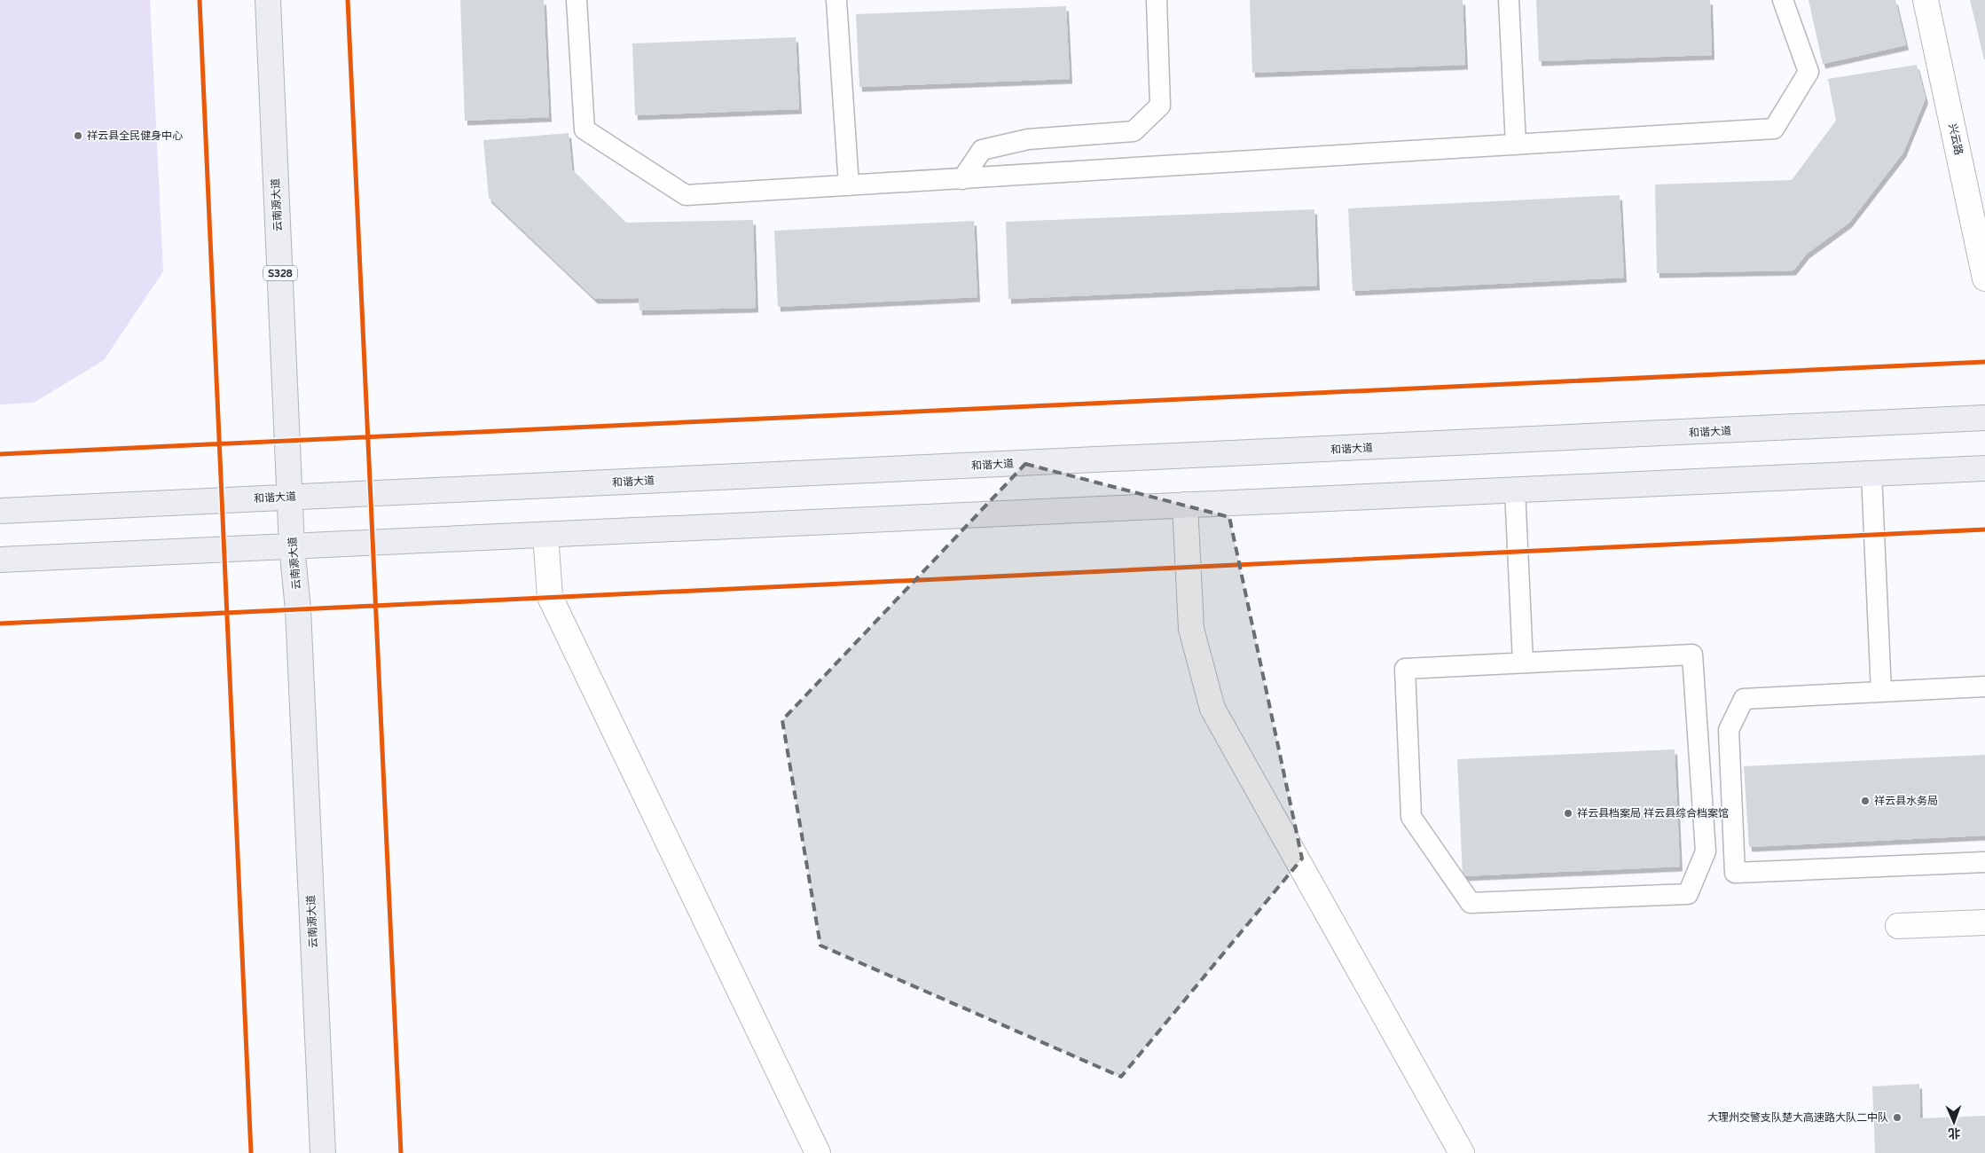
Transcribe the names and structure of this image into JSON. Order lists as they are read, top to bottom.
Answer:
{
  "streets": {
    "main road": ["云南源大道", "S328", "和谐大道"],
    "street": ["兴云路"]
  },
  "crossings": [
    ["云南源大道", "和谐大道"]
  ],
  "places": [
    "祥云县全民健身中心",
    "祥云县水务局",
    "祥云县档案局 祥云县综合档案馆",
    "大理州交警支队楚大高速路大队二中队"
  ],
  "north": "bottom"
}
